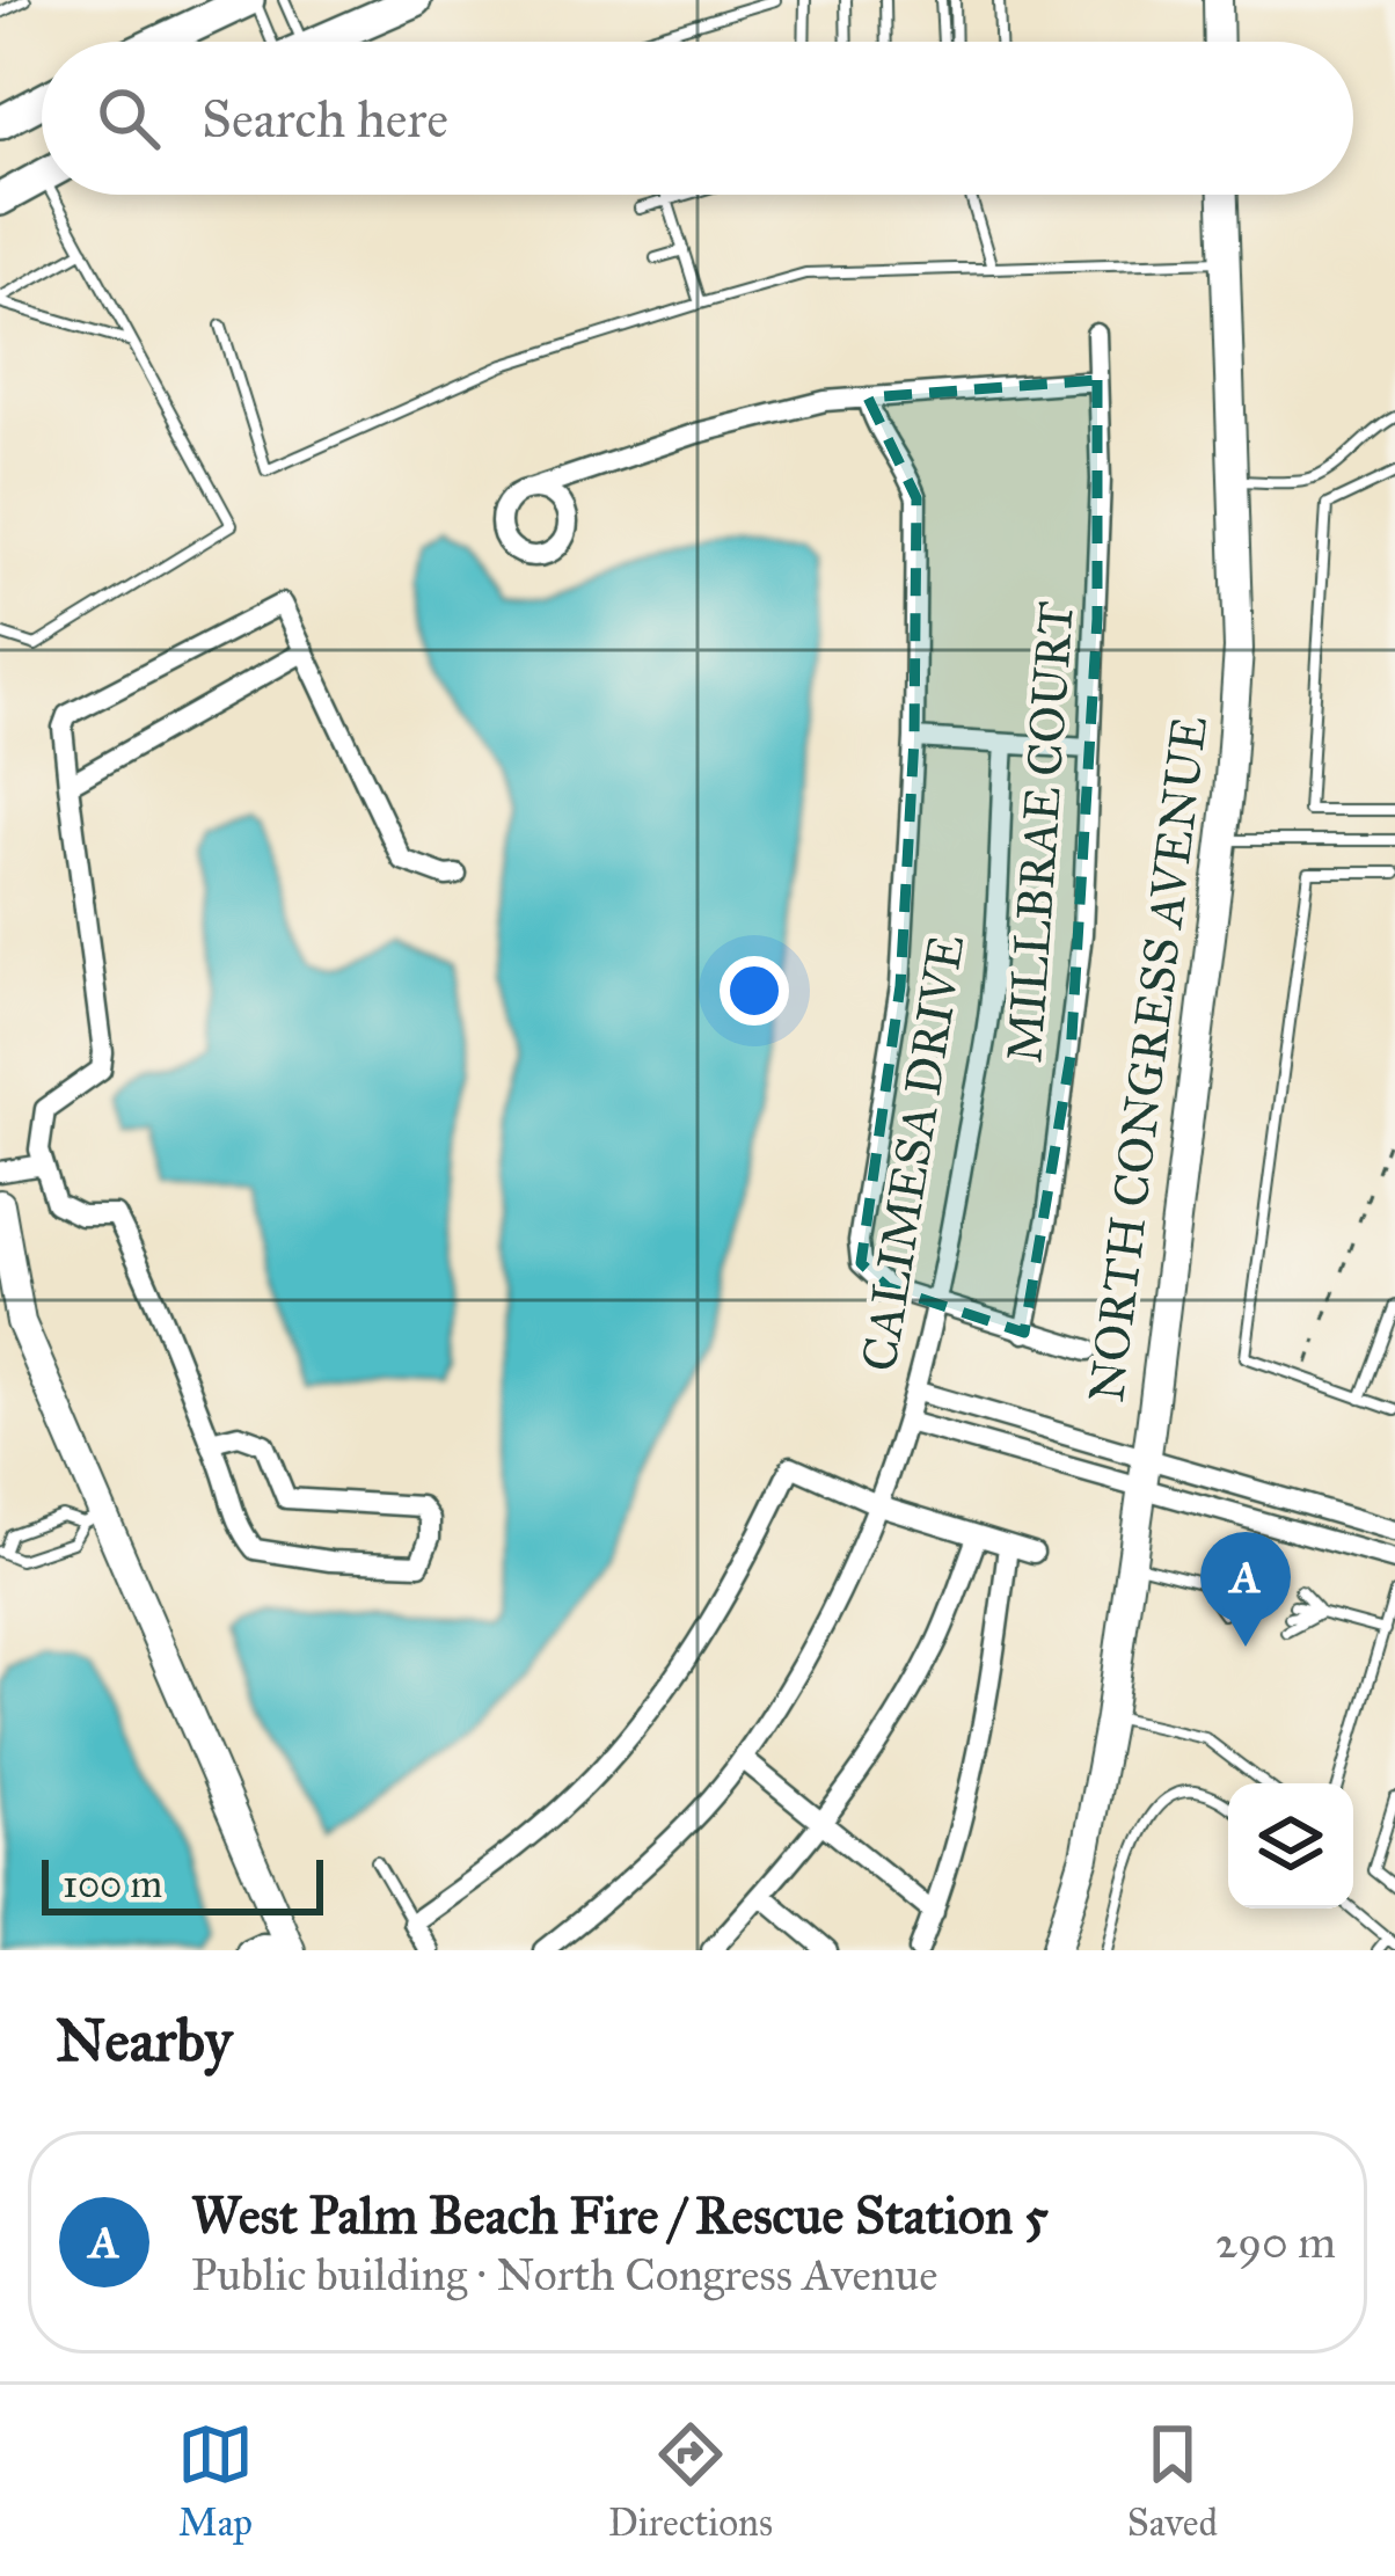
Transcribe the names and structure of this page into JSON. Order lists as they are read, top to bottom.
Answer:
{
  "streets": {
    "street": ["MILLBRAE COURT", "NORTH CONGRESS AVENUE", "CALIMESA DRIVE"]
  },
  "scale_bar": "100 m",
  "page": {
    "search": "Search here",
    "pins": "A",
    "scale": "100 m",
    "heading": "Nearby",
    "list": [
      {
        "mark": "A",
        "name": "West Palm Beach Fire / Rescue Station 5",
        "note": "Public building · North Congress Avenue",
        "value": "290 m"
      }
    ],
    "nav": ["Map", "Directions", "Saved"]
  }
}
